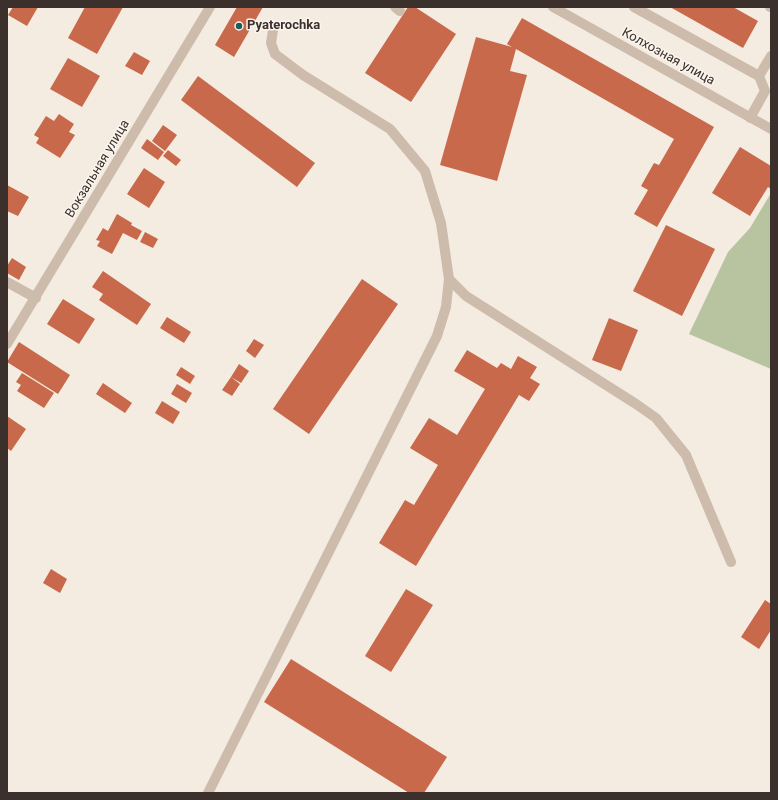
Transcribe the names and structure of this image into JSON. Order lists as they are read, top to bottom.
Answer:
{
  "streets": {
    "street": ["Колхозная улица", "Вокзальная улица"]
  },
  "places": ["Pyaterochka"]
}
